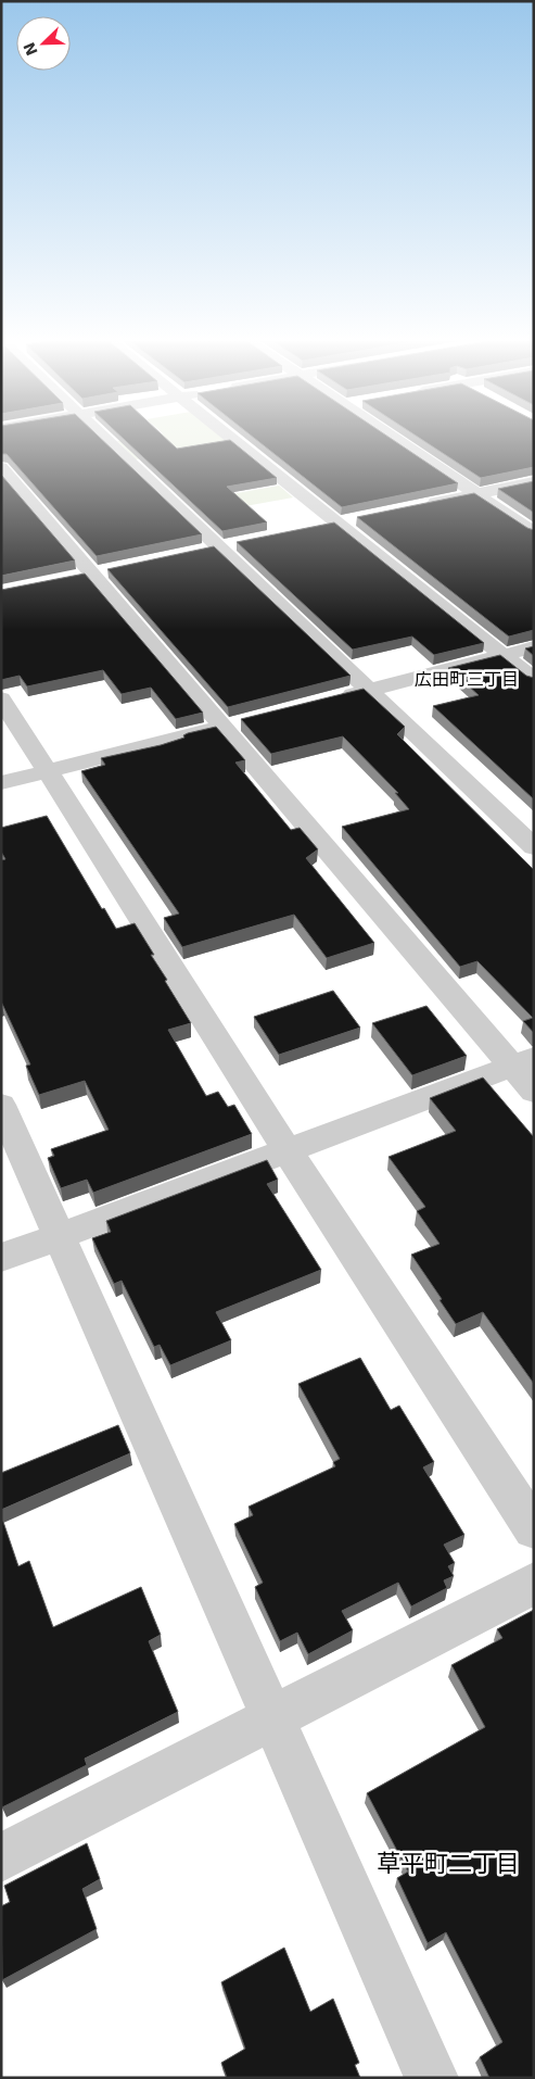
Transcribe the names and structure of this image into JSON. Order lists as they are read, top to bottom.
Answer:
{
  "districts": ["広田町三丁目", "草平町二丁目"],
  "north": "bottom left"
}
